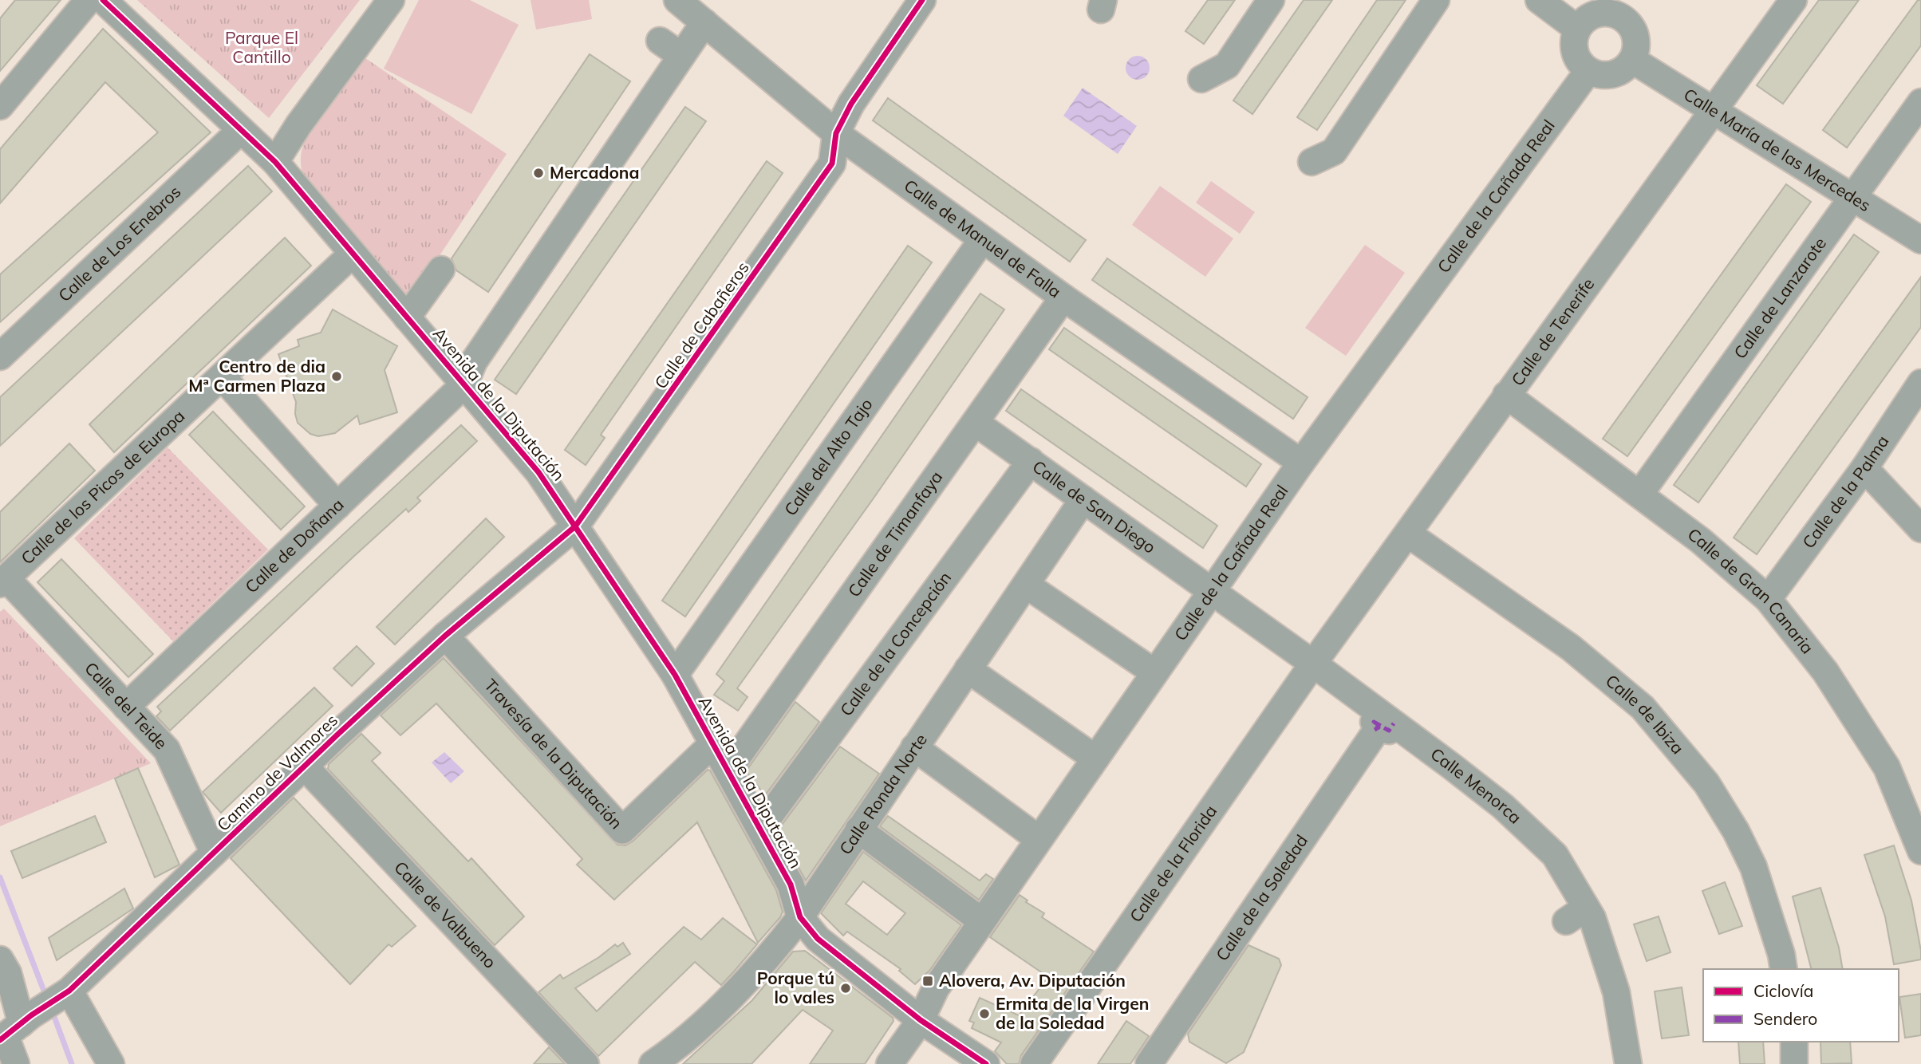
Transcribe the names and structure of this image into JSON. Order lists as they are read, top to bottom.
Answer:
{
  "streets": {
    "street": [
      "Calle María de las Mercedes",
      "Calle de la Cañada Real",
      "Calle de Manuel de Falla",
      "Calle de Los Enebros",
      "Calle de Lanzarote",
      "Calle de Cabañeros",
      "Calle de Tenerife",
      "Avenida de la Diputación",
      "Calle del Alto Tajo",
      "Calle de los Picos de Europa",
      "Calle de la Palma",
      "Calle de San Diego",
      "Calle de Timanfaya",
      "Calle de Doñana",
      "Calle de Gran Canaria",
      "Calle de la Concepción",
      "Calle del Teide",
      "Calle de Ibiza",
      "Travesía de la Diputación",
      "Camino de Valmores",
      "Calle Menorca",
      "Calle Ronda Norte",
      "Calle de la Florida",
      "Calle de la Soledad",
      "Calle de Valbueno"
    ]
  },
  "crossings": [
    ["Calle María de las Mercedes", "Calle de la Cañada Real"],
    ["Calle María de las Mercedes", "Calle de Lanzarote"],
    ["Calle María de las Mercedes", "Calle de Tenerife"],
    ["Calle de la Cañada Real", "Calle de Manuel de Falla"],
    ["Calle de la Cañada Real", "Avenida de la Diputación"],
    ["Calle de la Cañada Real", "Calle de San Diego"],
    ["Calle de la Cañada Real", "Calle Menorca"],
    ["Calle de Manuel de Falla", "Calle de Cabañeros"],
    ["Calle de Manuel de Falla", "Calle del Alto Tajo"],
    ["Calle de Manuel de Falla", "Calle de Timanfaya"],
    ["Calle de Los Enebros", "Avenida de la Diputación"],
    ["Calle de Lanzarote", "Calle de Gran Canaria"],
    ["Calle de Cabañeros", "Avenida de la Diputación"],
    ["Calle de Cabañeros", "Camino de Valmores"],
    ["Calle de Tenerife", "Calle de Gran Canaria"],
    ["Calle de Tenerife", "Calle de Ibiza"],
    ["Calle de Tenerife", "Calle Menorca"],
    ["Calle de Tenerife", "Calle de la Florida"],
    ["Avenida de la Diputación", "Calle del Alto Tajo"],
    ["Avenida de la Diputación", "Calle de los Picos de Europa"],
    ["Avenida de la Diputación", "Calle de Timanfaya"],
    ["Avenida de la Diputación", "Calle de Doñana"],
    ["Avenida de la Diputación", "Calle de la Concepción"],
    ["Avenida de la Diputación", "Travesía de la Diputación"],
    ["Avenida de la Diputación", "Camino de Valmores"],
    ["Avenida de la Diputación", "Calle Ronda Norte"],
    ["Calle de los Picos de Europa", "Calle del Teide"],
    ["Calle de la Palma", "Calle de Gran Canaria"],
    ["Calle de San Diego", "Calle de Timanfaya"],
    ["Calle de San Diego", "Calle de la Concepción"],
    ["Calle de San Diego", "Calle Menorca"],
    ["Calle de San Diego", "Calle Ronda Norte"],
    ["Calle de Doñana", "Calle del Teide"],
    ["Calle del Teide", "Camino de Valmores"],
    ["Travesía de la Diputación", "Camino de Valmores"],
    ["Camino de Valmores", "Calle de Valbueno"],
    ["Calle Menorca", "Calle de la Florida"],
    ["Calle Menorca", "Calle de la Soledad"]
  ],
  "parks": ["Parque El Cantillo"],
  "places": {
    "other": [
      "Mercadona",
      "Centro de dia Mª Carmen Plaza",
      "Porque tú lo vales",
      "Ermita de la Virgen de la Soledad"
    ],
    "transit": ["Alovera, Av. Diputación"]
  },
  "legend": ["Ciclovía", "Sendero"]
}
